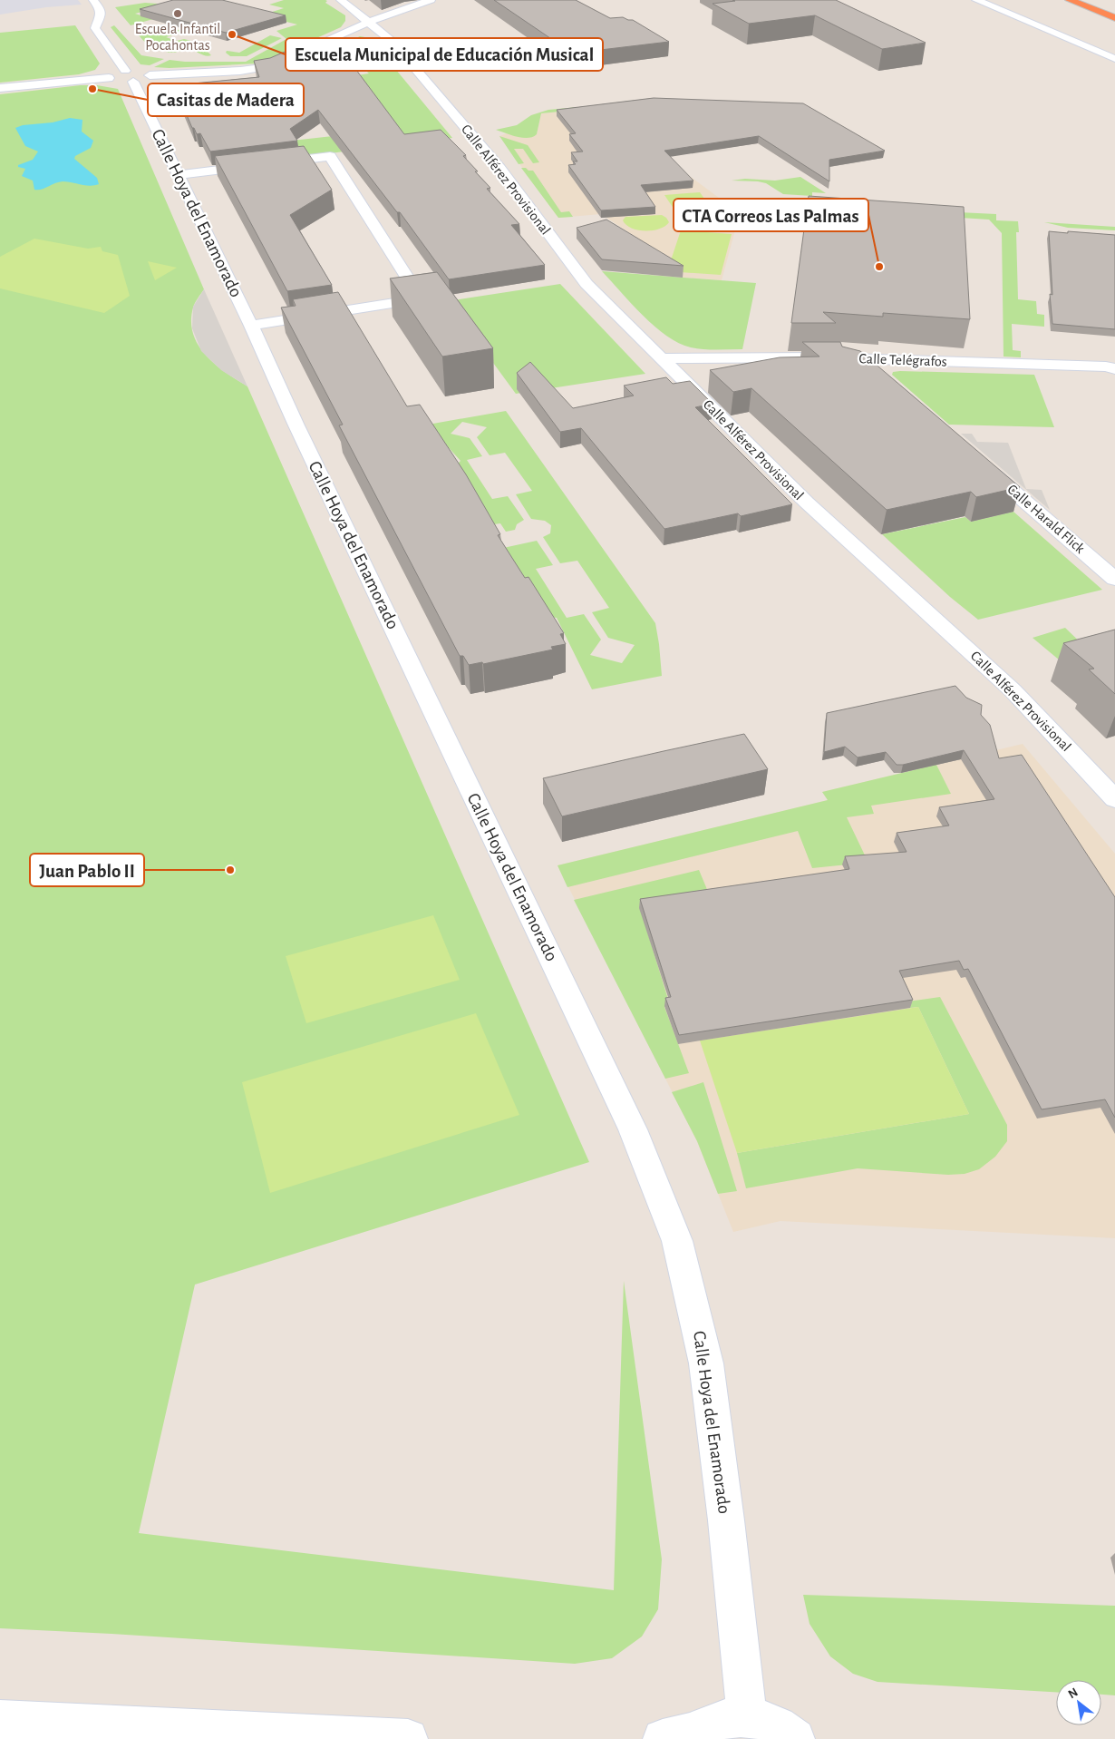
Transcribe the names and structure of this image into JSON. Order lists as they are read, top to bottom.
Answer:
{
  "streets": {
    "street": [
      "Calle Alférez Provisional",
      "Calle Hoya del Enamorado",
      "Calle Telégrafos",
      "Calle Harald Flick"
    ]
  },
  "crossings": [
    ["Calle Alférez Provisional", "Calle Telégrafos"]
  ],
  "places": [
    "Escuela Infantil Pocahontas",
    "Escuela Municipal de Educación Musical",
    "Casitas de Madera",
    "CTA Correos Las Palmas",
    "Juan Pablo II"
  ],
  "north": "top left"
}
